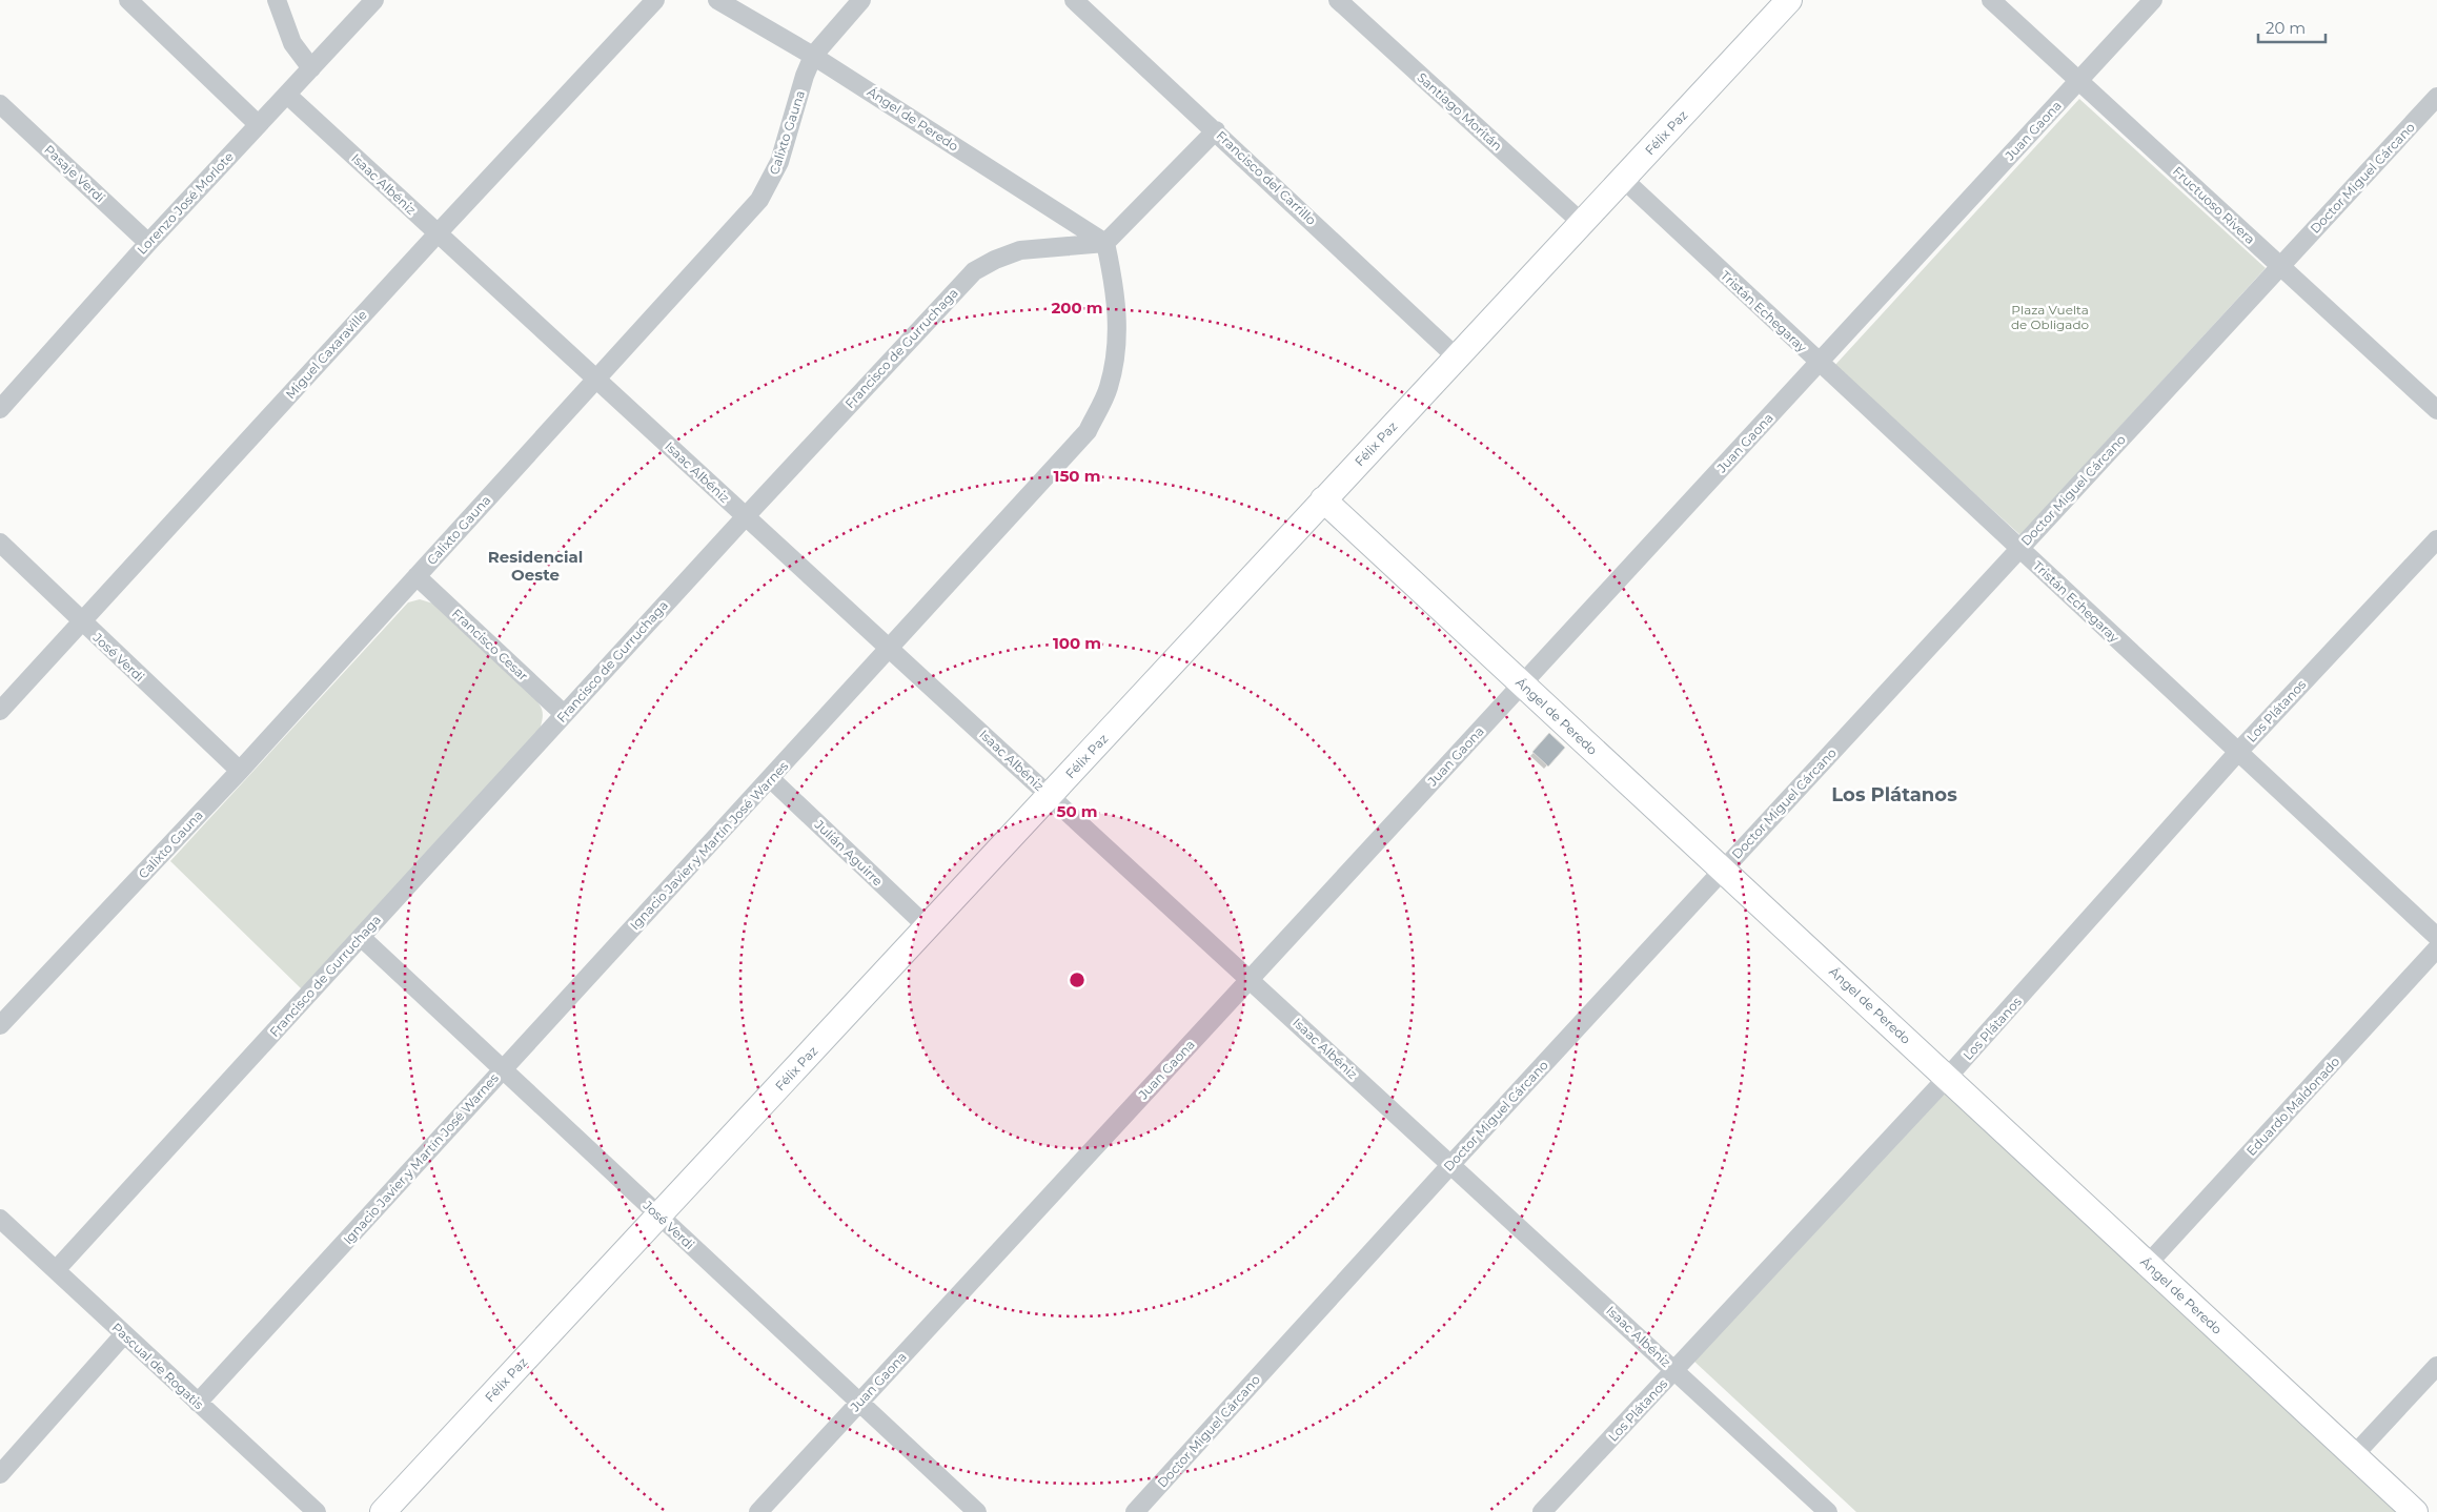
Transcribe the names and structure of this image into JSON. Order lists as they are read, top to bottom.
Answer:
{
  "streets": {
    "main road": ["Ángel de Peredo", "Félix Paz"],
    "street": [
      "Santiago Moritán",
      "Juan Gaona",
      "Calixto Gauna",
      "Pasaje Verdi",
      "Francisco del Carrillo",
      "Doctor Miguel Cárcano",
      "Isaac Albéniz",
      "Lorenzo José Morlote",
      "Fructuoso Rivera",
      "Tristán Echegaray",
      "Francisco de Gurruchaga",
      "Miguel Caxaraville",
      "Francisco Cesar",
      "José Verdi",
      "Los Plátanos",
      "Ignacio Javier y Martín José Warnes",
      "Julián Aguirre",
      "Eduardo Maldonado",
      "Pascual de Rogatis"
    ]
  },
  "crossings": [
    ["Santiago Moritán", "Félix Paz"],
    ["Ángel de Peredo", "Juan Gaona"],
    ["Ángel de Peredo", "Calixto Gauna"],
    ["Ángel de Peredo", "Félix Paz"],
    ["Ángel de Peredo", "Doctor Miguel Cárcano"],
    ["Ángel de Peredo", "Francisco de Gurruchaga"],
    ["Ángel de Peredo", "Los Plátanos"],
    ["Ángel de Peredo", "Ignacio Javier y Martín José Warnes"],
    ["Ángel de Peredo", "Eduardo Maldonado"],
    ["Juan Gaona", "Isaac Albéniz"],
    ["Juan Gaona", "Fructuoso Rivera"],
    ["Juan Gaona", "Tristán Echegaray"],
    ["Juan Gaona", "José Verdi"],
    ["Calixto Gauna", "Isaac Albéniz"],
    ["Calixto Gauna", "Francisco Cesar"],
    ["Calixto Gauna", "José Verdi"],
    ["Félix Paz", "Francisco del Carrillo"],
    ["Félix Paz", "Isaac Albéniz"],
    ["Félix Paz", "Tristán Echegaray"],
    ["Félix Paz", "José Verdi"],
    ["Félix Paz", "Julián Aguirre"],
    ["Pasaje Verdi", "Lorenzo José Morlote"],
    ["Doctor Miguel Cárcano", "Isaac Albéniz"],
    ["Doctor Miguel Cárcano", "Fructuoso Rivera"],
    ["Doctor Miguel Cárcano", "Tristán Echegaray"],
    ["Isaac Albéniz", "Lorenzo José Morlote"],
    ["Isaac Albéniz", "Francisco de Gurruchaga"],
    ["Isaac Albéniz", "Miguel Caxaraville"],
    ["Isaac Albéniz", "Los Plátanos"],
    ["Isaac Albéniz", "Ignacio Javier y Martín José Warnes"],
    ["Tristán Echegaray", "Los Plátanos"],
    ["Francisco de Gurruchaga", "Francisco Cesar"],
    ["Francisco de Gurruchaga", "José Verdi"],
    ["Francisco de Gurruchaga", "Ignacio Javier y Martín José Warnes"],
    ["Francisco de Gurruchaga", "Pascual de Rogatis"],
    ["Miguel Caxaraville", "José Verdi"],
    ["José Verdi", "Ignacio Javier y Martín José Warnes"],
    ["Ignacio Javier y Martín José Warnes", "Julián Aguirre"],
    ["Ignacio Javier y Martín José Warnes", "Pascual de Rogatis"]
  ],
  "districts": ["Residencial Oeste", "Los Plátanos"],
  "parks": ["Plaza Vuelta de Obligado"],
  "scale_bar": "20 m",
  "rings": [
    "200 m",
    "150 m",
    "100 m",
    "50 m"
  ]
}
